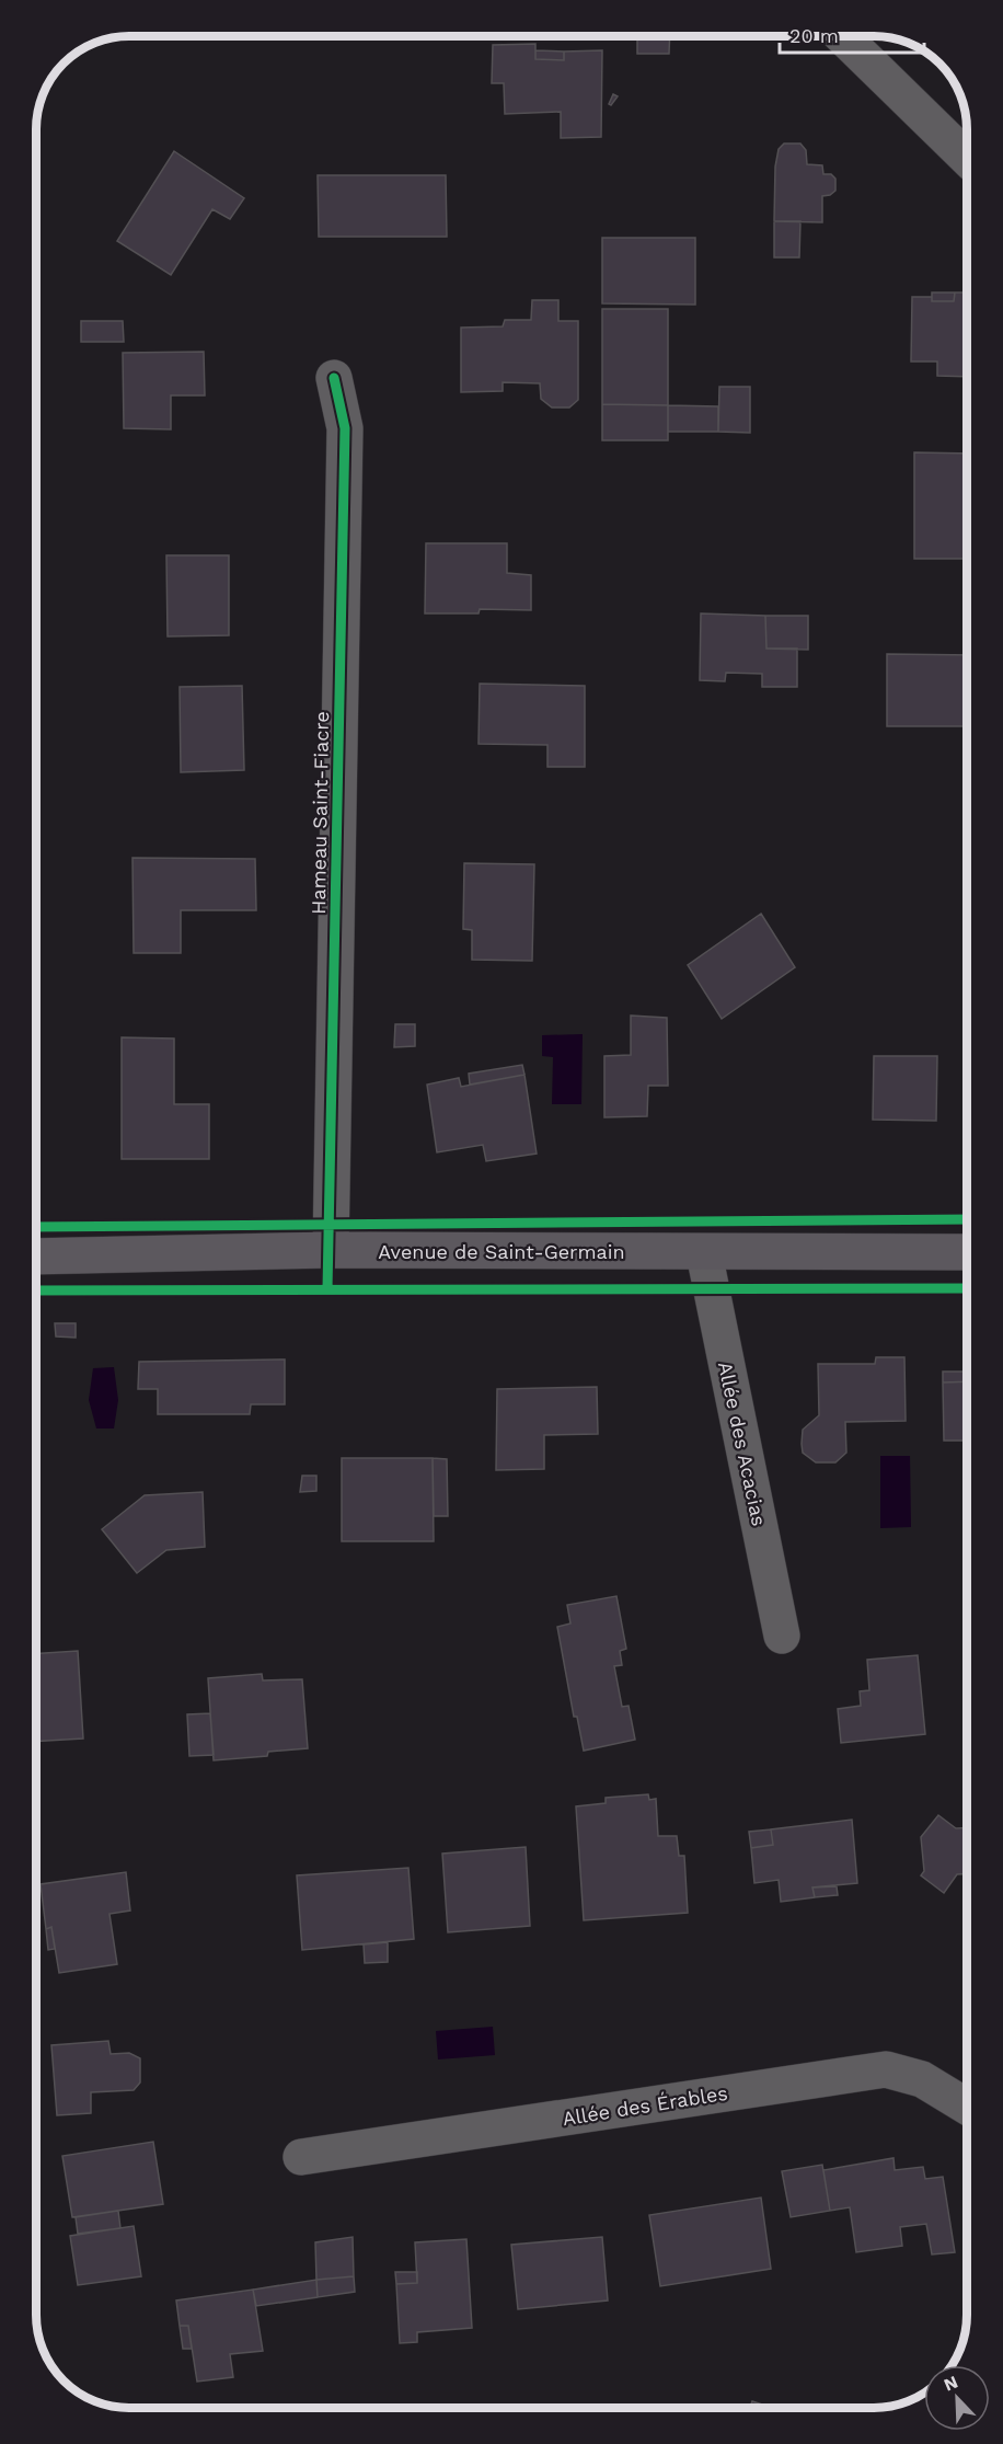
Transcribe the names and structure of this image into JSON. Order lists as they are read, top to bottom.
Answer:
{
  "streets": {
    "main road": ["Avenue de Saint-Germain"],
    "street": ["Hameau Saint-Fiacre", "Allée des Acacias", "Allée des Érables"]
  },
  "crossings": [
    ["Hameau Saint-Fiacre", "Avenue de Saint-Germain"],
    ["Avenue de Saint-Germain", "Allée des Acacias"]
  ],
  "scale_bar": "20 m",
  "north": "top left"
}
